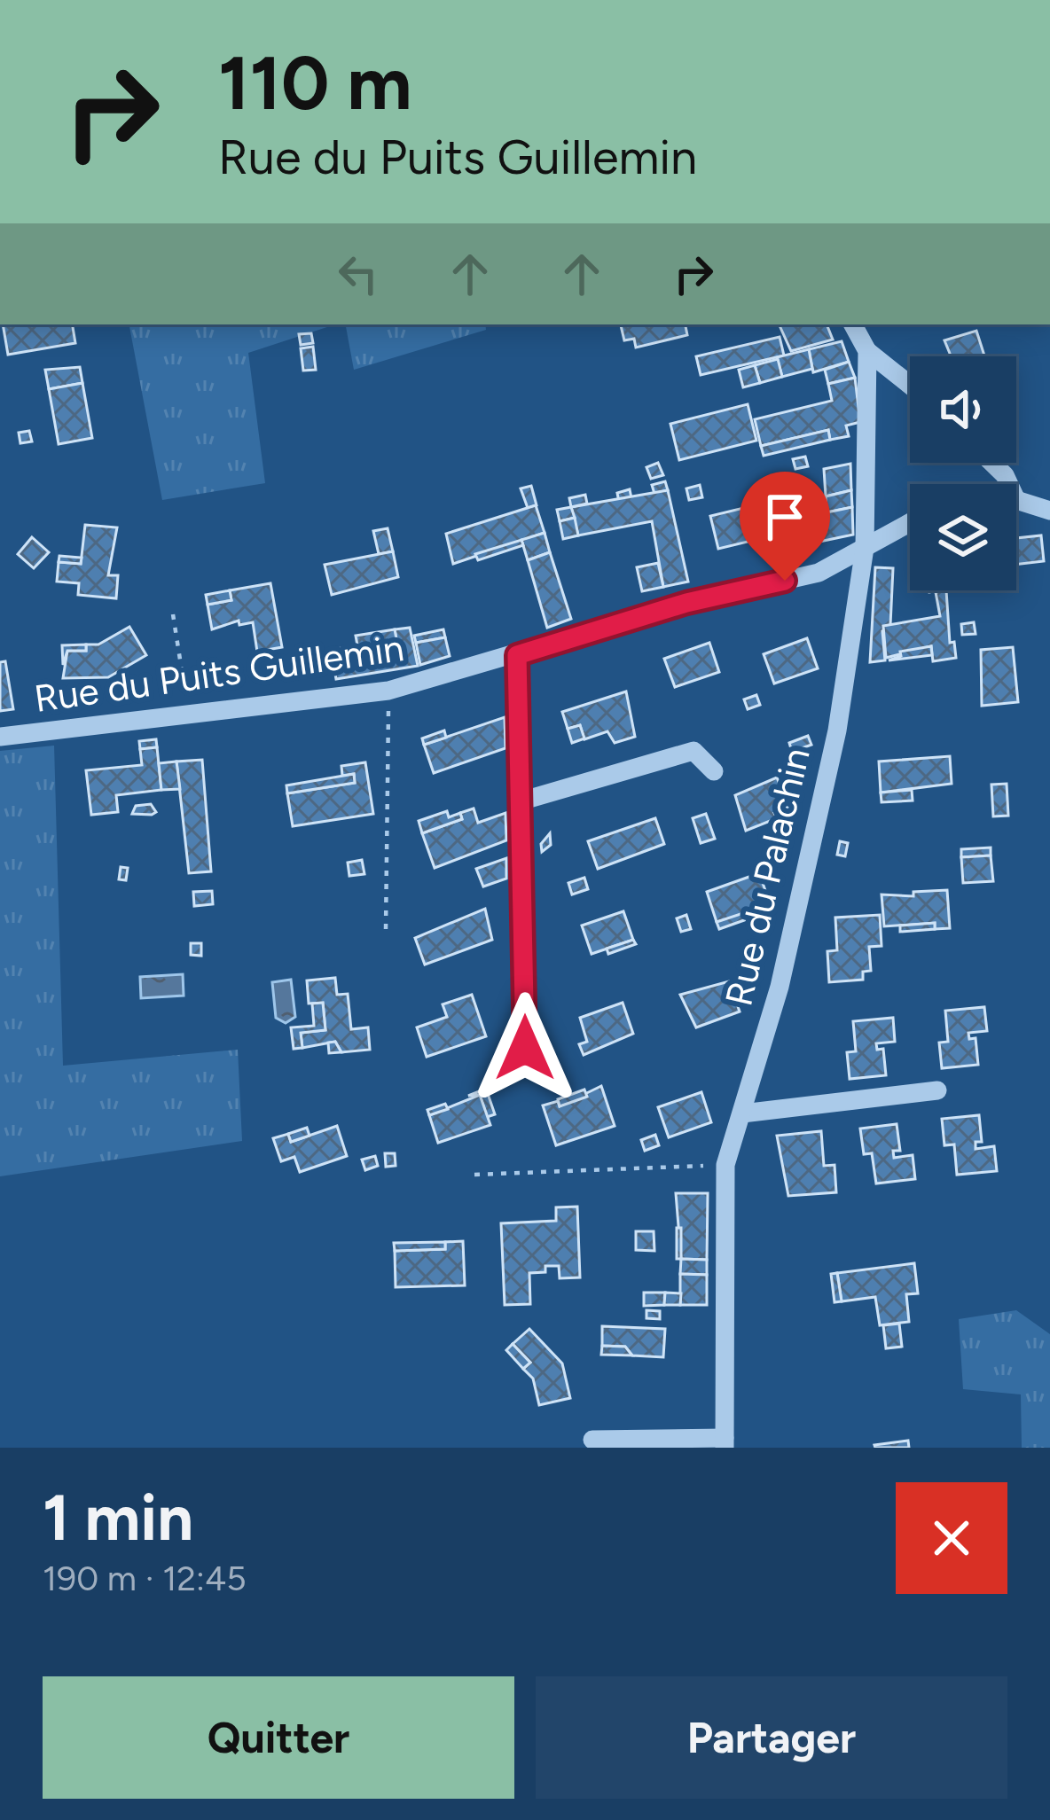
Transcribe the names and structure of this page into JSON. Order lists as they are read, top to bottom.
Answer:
{
  "streets": {
    "street": ["Rue du Puits Guillemin", "Rue du Palachin"]
  },
  "crossings": [
    ["Rue du Puits Guillemin", "Rue du Palachin"]
  ],
  "page": {
    "turn": ["110 m", "Rue du Puits Guillemin"],
    "heading": ["1 min", "190 m · 12:45"],
    "buttons": ["Quitter", "Partager"]
  }
}
